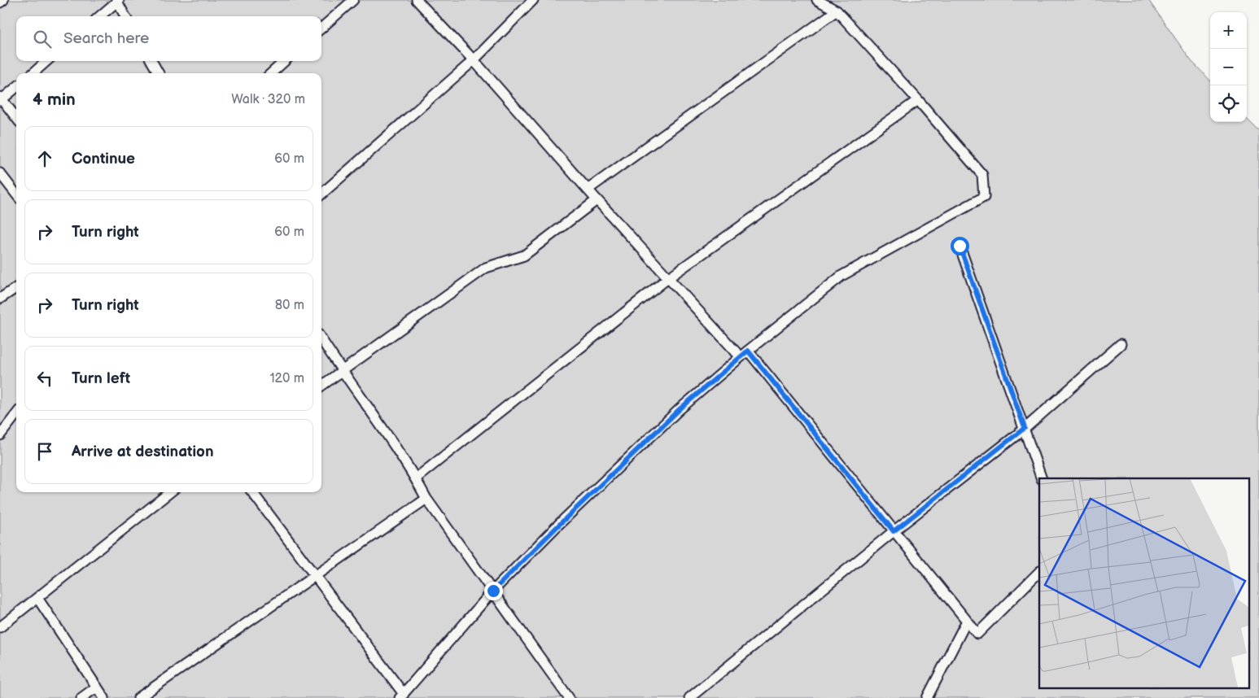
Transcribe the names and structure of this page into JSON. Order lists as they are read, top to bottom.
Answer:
{
  "page": {
    "map_buttons": ["+", "−"],
    "search": "Search here",
    "heading": ["4 min", "Walk · 320 m"],
    "list": [
      ["Continue", "60 m"],
      ["Turn right", "60 m"],
      ["Turn right", "80 m"],
      ["Turn left", "120 m"],
      "Arrive at destination"
    ]
  }
}
